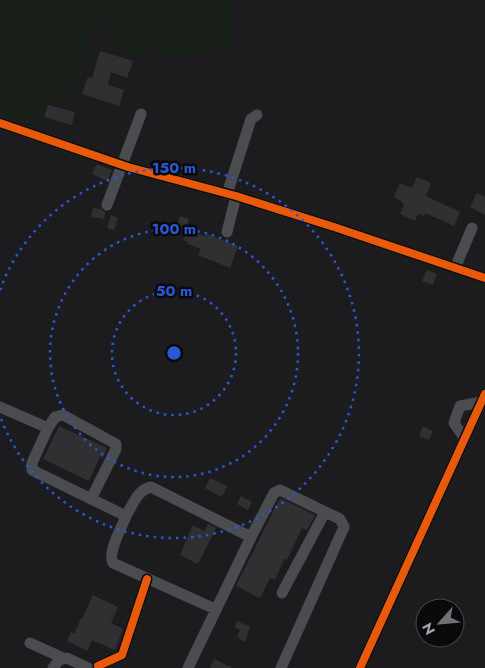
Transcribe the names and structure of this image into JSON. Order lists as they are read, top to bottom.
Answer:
{
  "north": "bottom left",
  "rings": ["150 m", "100 m", "50 m"]
}
